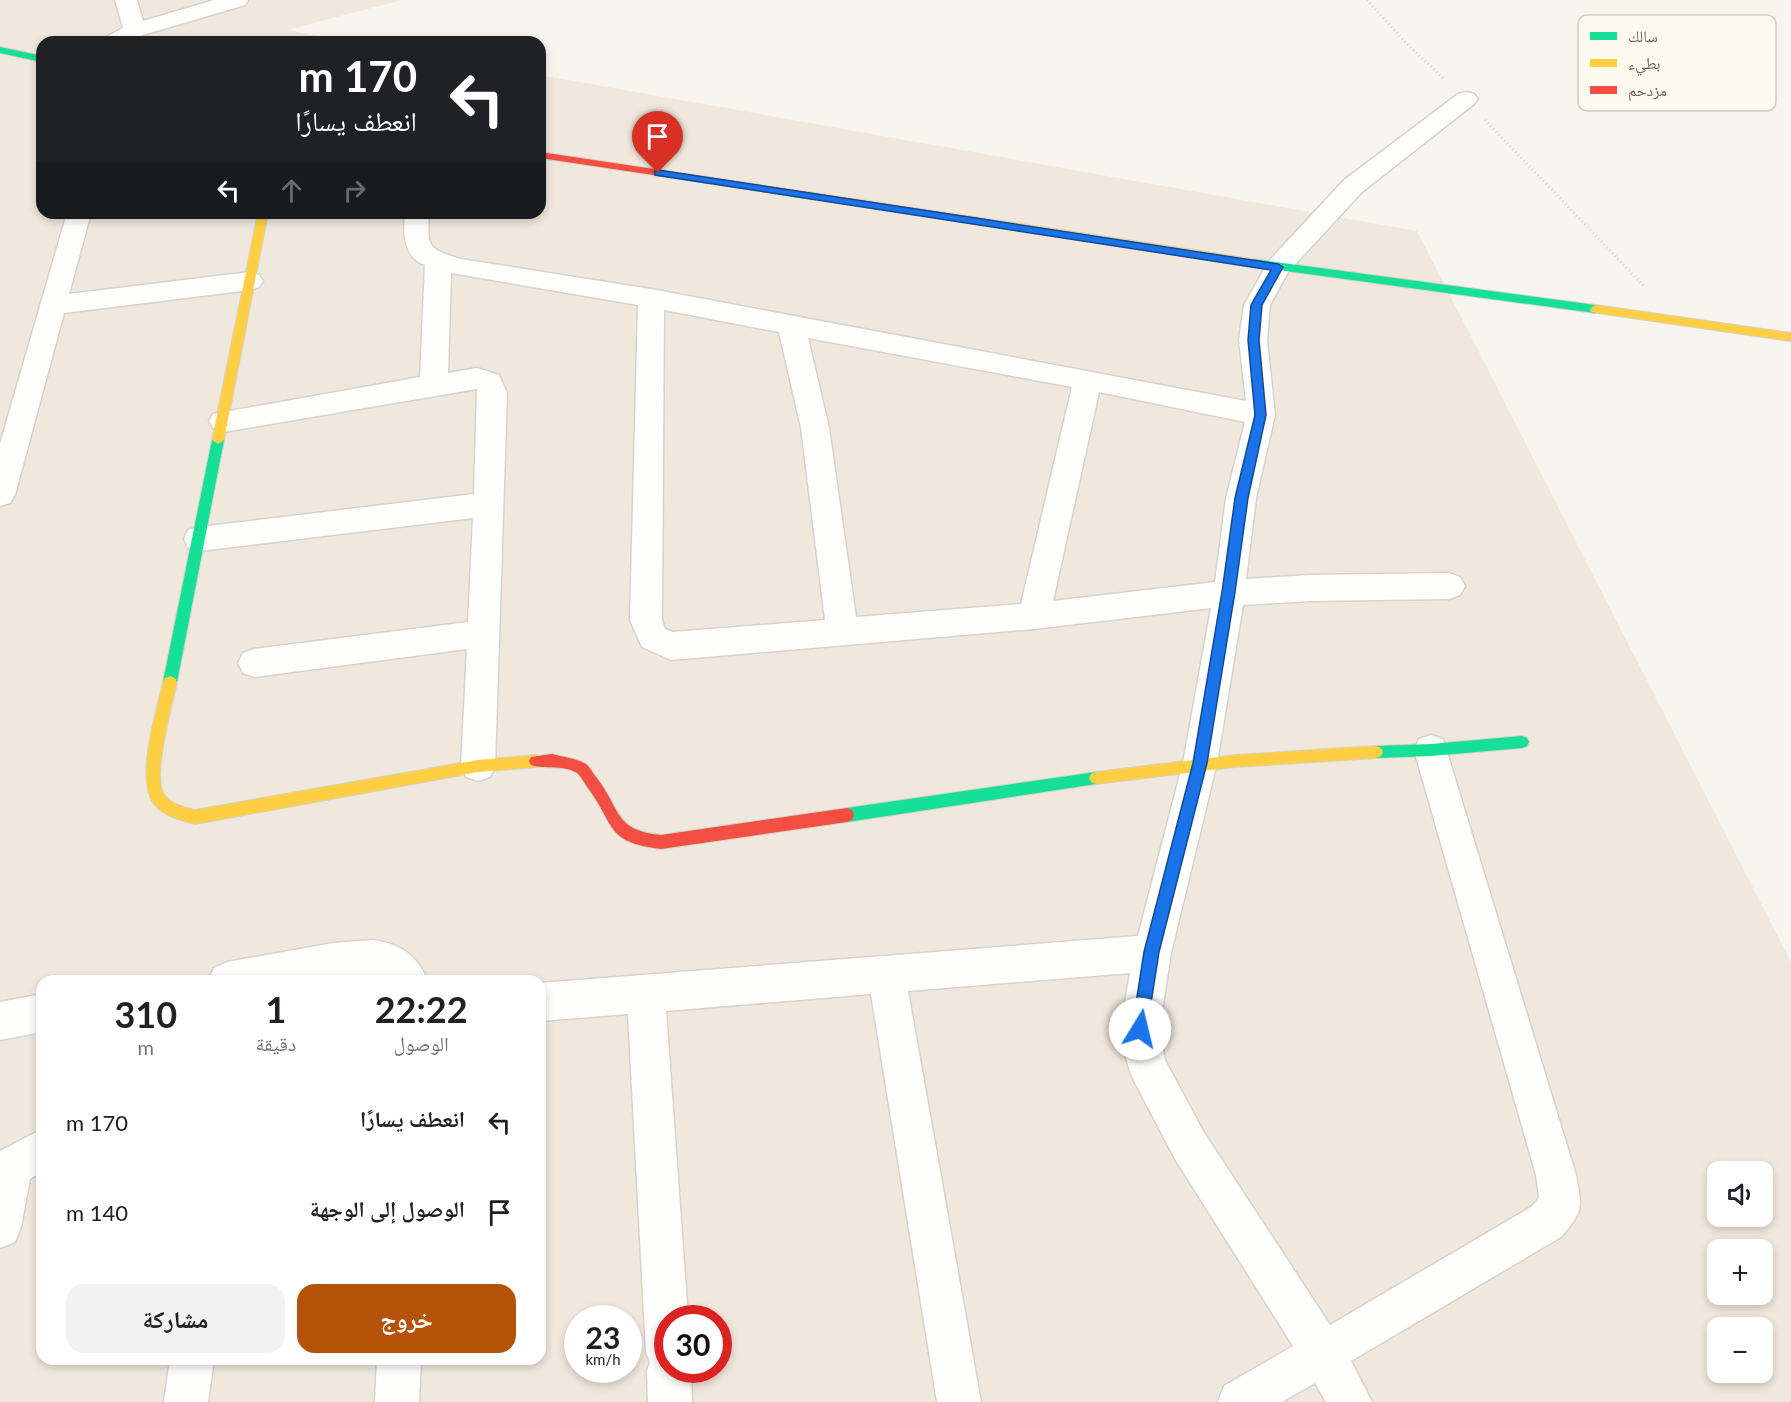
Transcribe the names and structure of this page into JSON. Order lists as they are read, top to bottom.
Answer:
{
  "legend": ["سالك", "بطيء", "مزدحم"],
  "page": {
    "turn": ["170 m", "انعطف يسارًا"],
    "eta": [
      "22:22",
      "الوصول",
      "1",
      "دقيقة",
      "310",
      "m"
    ],
    "list": [
      {
        "name": "انعطف يسارًا",
        "value": "170 m"
      },
      {
        "name": "الوصول إلى الوجهة",
        "value": "140 m"
      }
    ],
    "map_buttons": ["+", "−"],
    "buttons": ["خروج", "مشاركة"],
    "speed": "23 km/h",
    "limit": "30"
  }
}
